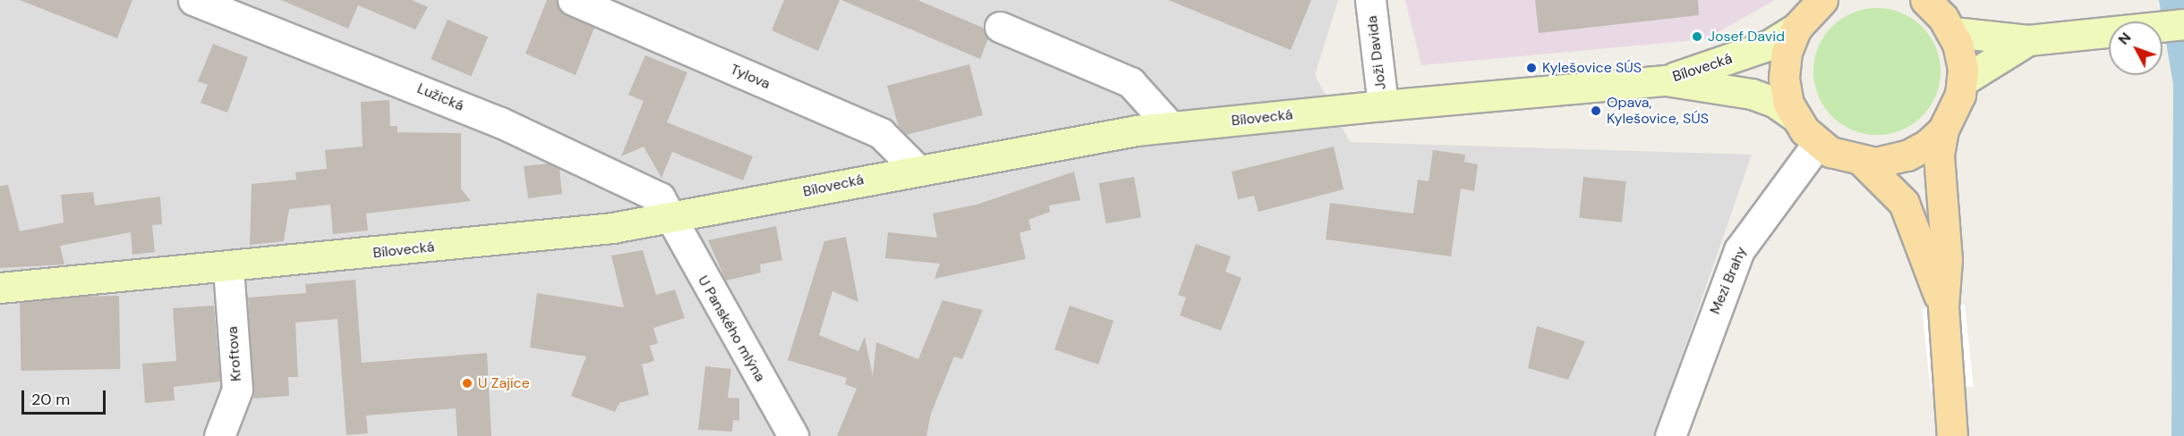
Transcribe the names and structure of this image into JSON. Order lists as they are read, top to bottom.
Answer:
{
  "streets": {
    "main road": ["Bílovecká"],
    "street": [
      "Joži Davida",
      "Tylova",
      "Lužická",
      "Mezi Brahy",
      "U Panského mlýna",
      "Kroftova"
    ]
  },
  "crossings": [
    ["Joži Davida", "Bílovecká"],
    ["Bílovecká", "Tylova"],
    ["Bílovecká", "Lužická"],
    ["Bílovecká", "Mezi Brahy"],
    ["Bílovecká", "U Panského mlýna"],
    ["Bílovecká", "Kroftova"],
    ["Lužická", "U Panského mlýna"]
  ],
  "places": [
    "Josef David",
    "Kylešovice SÚS",
    "Opava, Kylešovice, SÚS",
    "U Zajíce"
  ],
  "scale_bar": "20 m",
  "north": "top left"
}
